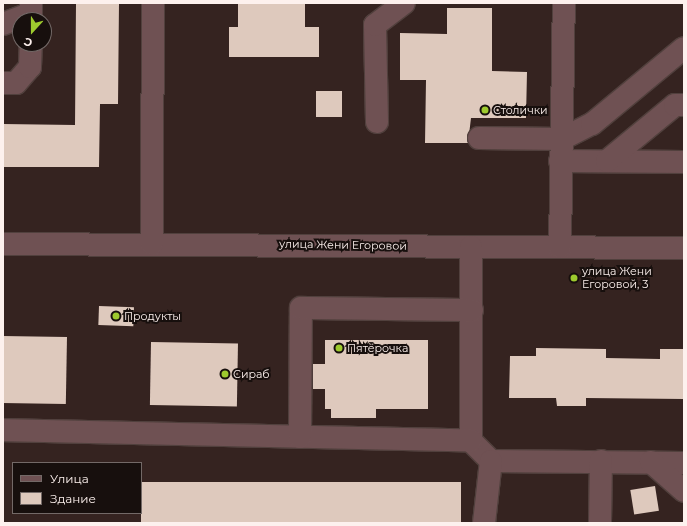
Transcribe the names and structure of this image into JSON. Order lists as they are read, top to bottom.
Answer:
{
  "streets": {
    "street": ["улица Жени Егоровой"]
  },
  "places": [
    "Столички",
    "улица Жени Егоровой, 3",
    "Продукты",
    "Пятёрочка",
    "Сираб"
  ],
  "legend": ["Улица", "Здание"],
  "north": "bottom"
}
